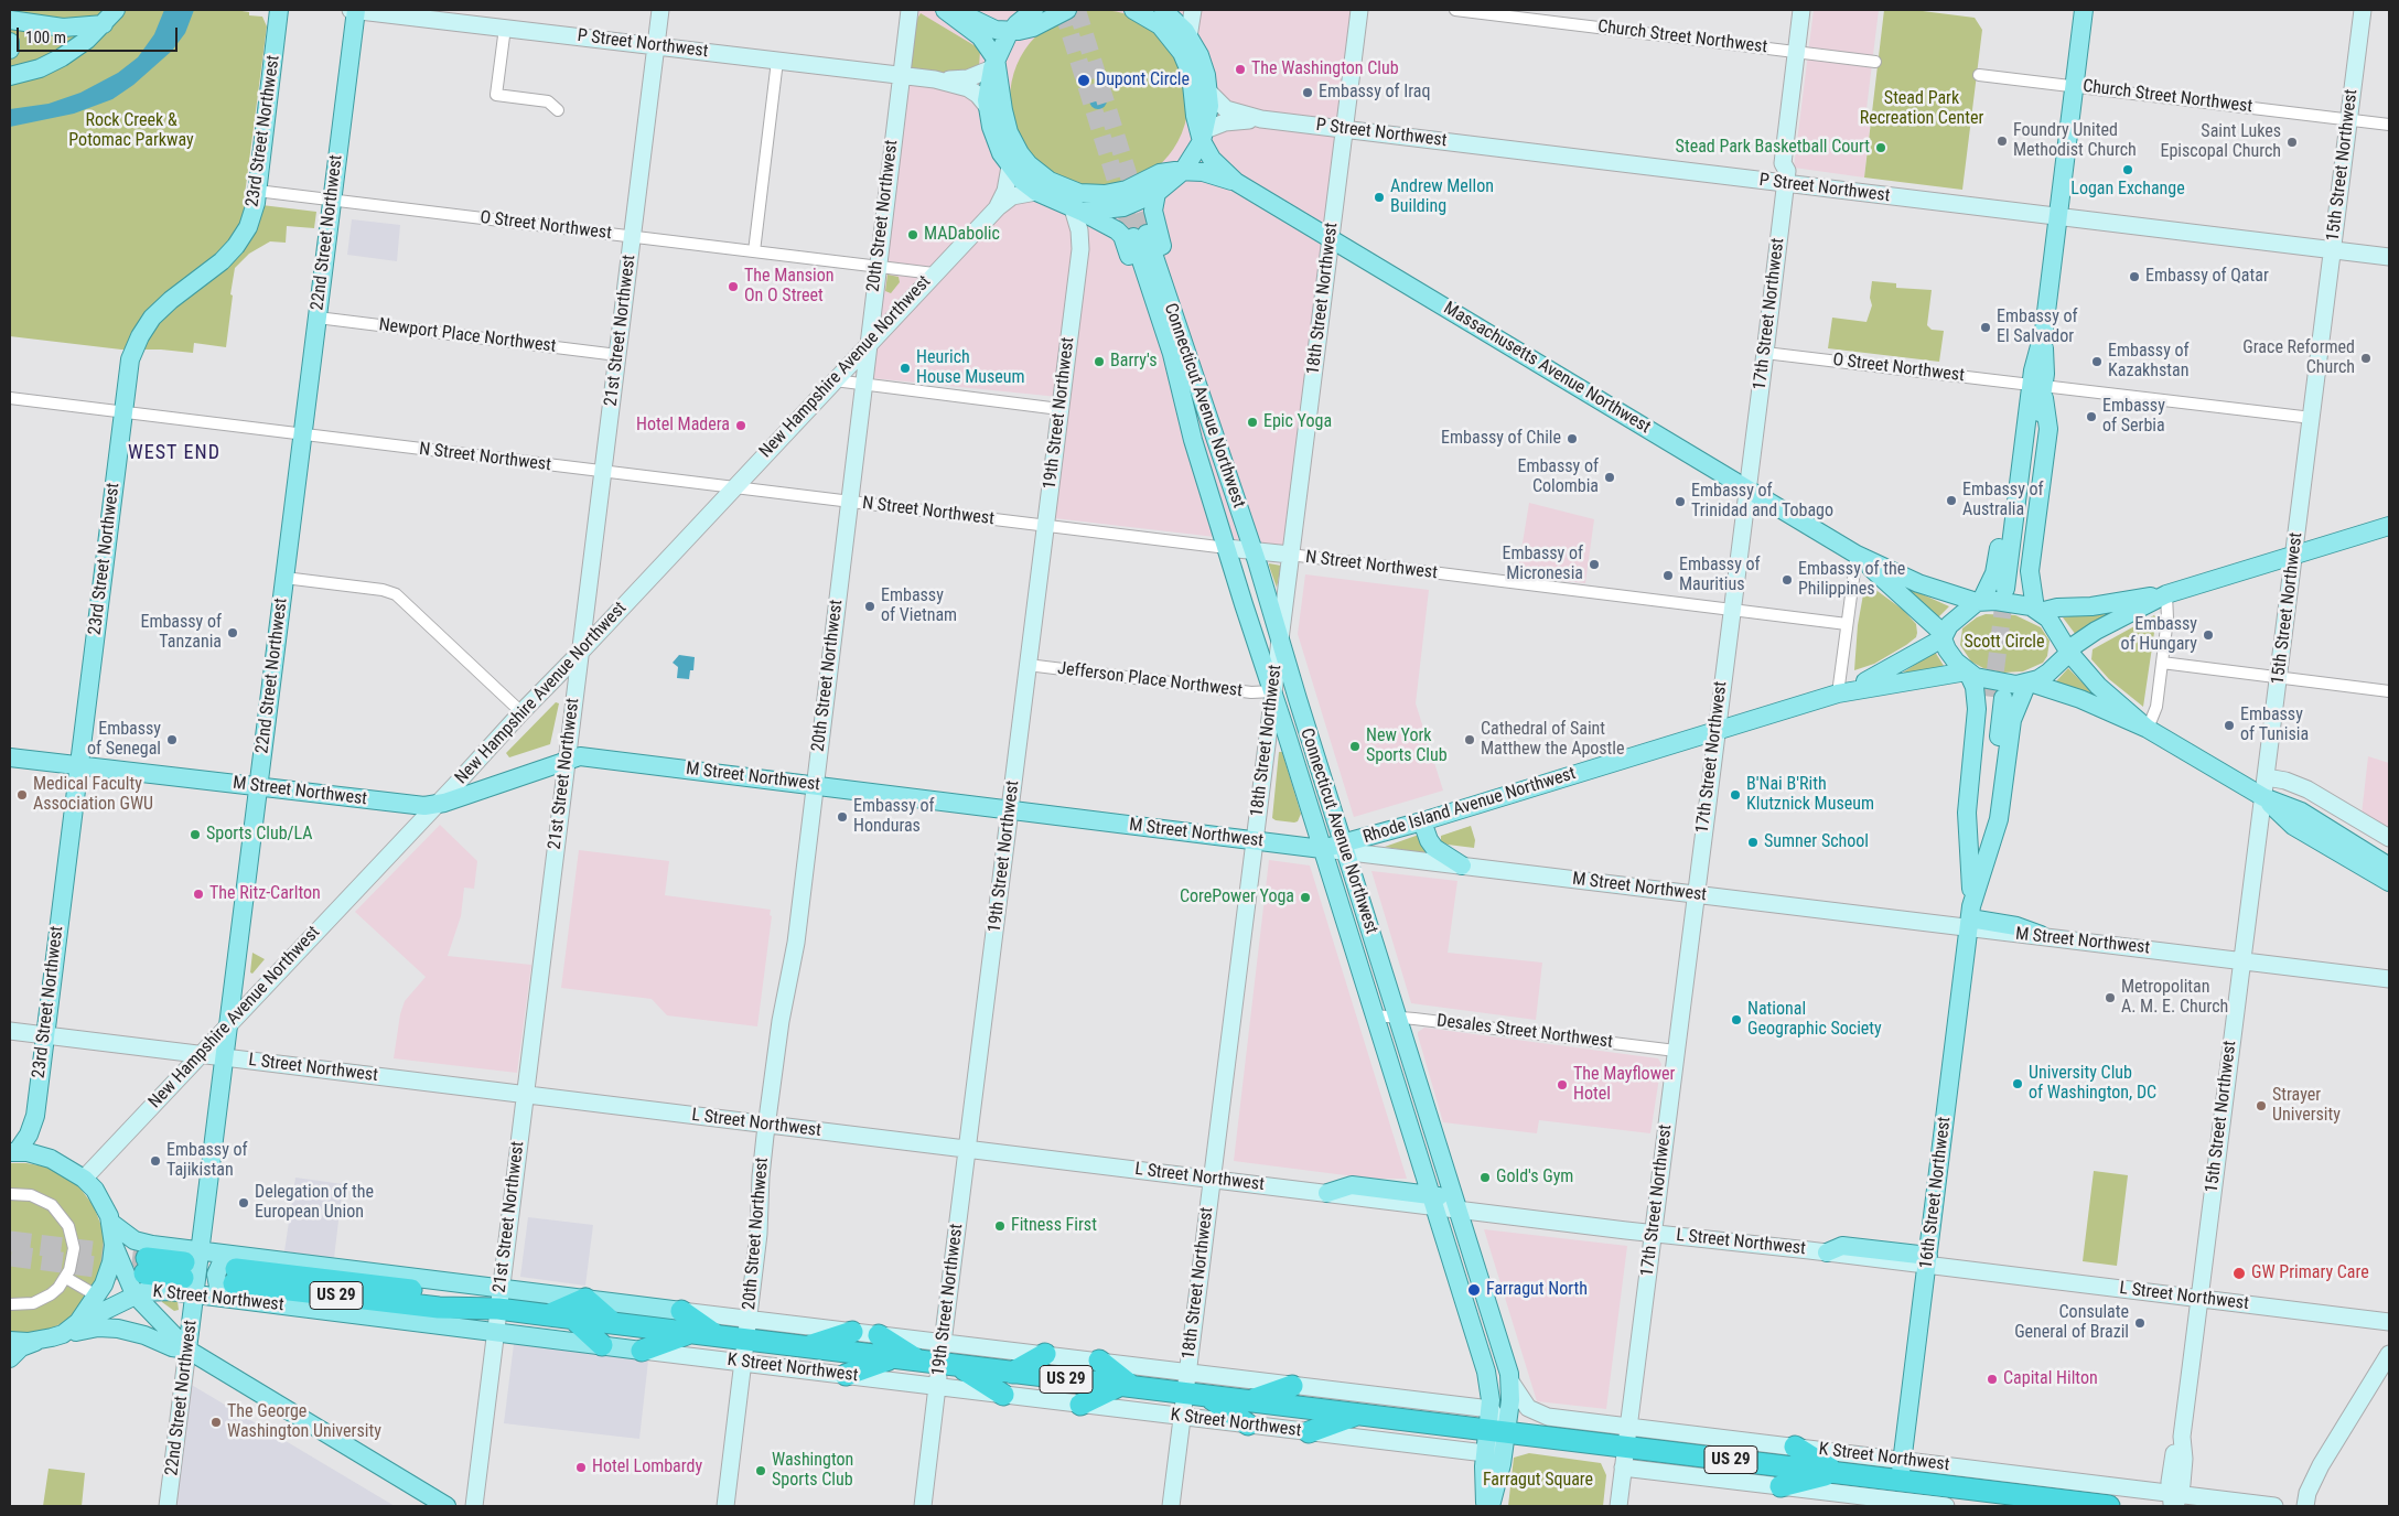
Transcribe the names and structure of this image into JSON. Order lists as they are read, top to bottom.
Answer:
{
  "streets": {
    "highway": ["US 29", "K Street Northwest"],
    "main road": [
      "P Street Northwest",
      "23rd Street Northwest",
      "15th Street Northwest",
      "20th Street Northwest",
      "22nd Street Northwest",
      "18th Street Northwest",
      "17th Street Northwest",
      "21st Street Northwest",
      "New Hampshire Avenue Northwest",
      "Massachusetts Avenue Northwest",
      "Connecticut Avenue Northwest",
      "19th Street Northwest",
      "N Street Northwest",
      "M Street Northwest",
      "Rhode Island Avenue Northwest",
      "L Street Northwest",
      "16th Street Northwest"
    ],
    "street": [
      "Church Street Northwest",
      "O Street Northwest",
      "Newport Place Northwest",
      "Jefferson Place Northwest",
      "Desales Street Northwest"
    ]
  },
  "crossings": [
    ["Church Street Northwest", "15th Street Northwest"],
    ["Church Street Northwest", "17th Street Northwest"],
    ["P Street Northwest", "15th Street Northwest"],
    ["P Street Northwest", "20th Street Northwest"],
    ["P Street Northwest", "22nd Street Northwest"],
    ["P Street Northwest", "18th Street Northwest"],
    ["P Street Northwest", "17th Street Northwest"],
    ["P Street Northwest", "21st Street Northwest"],
    ["P Street Northwest", "Massachusetts Avenue Northwest"],
    ["23rd Street Northwest", "O Street Northwest"],
    ["23rd Street Northwest", "N Street Northwest"],
    ["23rd Street Northwest", "M Street Northwest"],
    ["23rd Street Northwest", "L Street Northwest"],
    ["15th Street Northwest", "O Street Northwest"],
    ["15th Street Northwest", "M Street Northwest"],
    ["15th Street Northwest", "L Street Northwest"],
    ["15th Street Northwest", "K Street Northwest"],
    ["20th Street Northwest", "O Street Northwest"],
    ["20th Street Northwest", "New Hampshire Avenue Northwest"],
    ["20th Street Northwest", "N Street Northwest"],
    ["20th Street Northwest", "M Street Northwest"],
    ["20th Street Northwest", "L Street Northwest"],
    ["20th Street Northwest", "K Street Northwest"],
    ["O Street Northwest", "22nd Street Northwest"],
    ["O Street Northwest", "17th Street Northwest"],
    ["O Street Northwest", "21st Street Northwest"],
    ["O Street Northwest", "New Hampshire Avenue Northwest"],
    ["22nd Street Northwest", "Newport Place Northwest"],
    ["22nd Street Northwest", "New Hampshire Avenue Northwest"],
    ["22nd Street Northwest", "N Street Northwest"],
    ["22nd Street Northwest", "M Street Northwest"],
    ["22nd Street Northwest", "L Street Northwest"],
    ["22nd Street Northwest", "K Street Northwest"],
    ["18th Street Northwest", "Massachusetts Avenue Northwest"],
    ["18th Street Northwest", "Connecticut Avenue Northwest"],
    ["18th Street Northwest", "N Street Northwest"],
    ["18th Street Northwest", "Jefferson Place Northwest"],
    ["18th Street Northwest", "M Street Northwest"],
    ["18th Street Northwest", "L Street Northwest"],
    ["18th Street Northwest", "K Street Northwest"],
    ["17th Street Northwest", "Massachusetts Avenue Northwest"],
    ["17th Street Northwest", "N Street Northwest"],
    ["17th Street Northwest", "M Street Northwest"],
    ["17th Street Northwest", "Rhode Island Avenue Northwest"],
    ["17th Street Northwest", "Desales Street Northwest"],
    ["17th Street Northwest", "L Street Northwest"],
    ["17th Street Northwest", "K Street Northwest"],
    ["21st Street Northwest", "Newport Place Northwest"],
    ["21st Street Northwest", "New Hampshire Avenue Northwest"],
    ["21st Street Northwest", "N Street Northwest"],
    ["21st Street Northwest", "M Street Northwest"],
    ["21st Street Northwest", "L Street Northwest"],
    ["21st Street Northwest", "K Street Northwest"],
    ["New Hampshire Avenue Northwest", "N Street Northwest"],
    ["New Hampshire Avenue Northwest", "M Street Northwest"],
    ["New Hampshire Avenue Northwest", "L Street Northwest"],
    ["Massachusetts Avenue Northwest", "Rhode Island Avenue Northwest"],
    ["Massachusetts Avenue Northwest", "16th Street Northwest"],
    ["Connecticut Avenue Northwest", "N Street Northwest"],
    ["Connecticut Avenue Northwest", "Jefferson Place Northwest"],
    ["Connecticut Avenue Northwest", "M Street Northwest"],
    ["Connecticut Avenue Northwest", "Rhode Island Avenue Northwest"],
    ["Connecticut Avenue Northwest", "Desales Street Northwest"],
    ["Connecticut Avenue Northwest", "L Street Northwest"],
    ["Connecticut Avenue Northwest", "K Street Northwest"],
    ["19th Street Northwest", "N Street Northwest"],
    ["19th Street Northwest", "Jefferson Place Northwest"],
    ["19th Street Northwest", "M Street Northwest"],
    ["19th Street Northwest", "L Street Northwest"],
    ["19th Street Northwest", "K Street Northwest"],
    ["M Street Northwest", "Rhode Island Avenue Northwest"],
    ["M Street Northwest", "16th Street Northwest"],
    ["Rhode Island Avenue Northwest", "16th Street Northwest"],
    ["L Street Northwest", "16th Street Northwest"],
    ["16th Street Northwest", "K Street Northwest"]
  ],
  "districts": ["WEST END"],
  "parks": [
    "Stead Park Recreation Center",
    "Rock Creek & Potomac Parkway",
    "Scott Circle",
    "Farragut Square"
  ],
  "places": [
    "The Washington Club",
    "Dupont Circle",
    "Embassy of Iraq",
    "Foundry United Methodist Church",
    "Saint Lukes Episcopal Church",
    "Stead Park Basketball Court",
    "Logan Exchange",
    "Andrew Mellon Building",
    "MADabolic",
    "Embassy of Qatar",
    "The Mansion On O Street",
    "Embassy of El Salvador",
    "Grace Reformed Church",
    "Barry's",
    "Embassy of Kazakhstan",
    "Heurich House Museum",
    "Embassy of Serbia",
    "Epic Yoga",
    "Hotel Madera",
    "Embassy of Chile",
    "Embassy of Colombia",
    "Embassy of Australia",
    "Embassy of Trinidad and Tobago",
    "Embassy of Micronesia",
    "Embassy of Mauritius",
    "Embassy of the Philippines",
    "Embassy of Vietnam",
    "Embassy of Tanzania",
    "Embassy of Hungary",
    "Embassy of Tunisia",
    "Embassy of Senegal",
    "Cathedral of Saint Matthew the Apostle",
    "New York Sports Club",
    "Medical Faculty Association GWU",
    "B'Nai B'Rith Klutznick Museum",
    "Embassy of Honduras",
    "Sports Club/LA",
    "Sumner School",
    "The Ritz-Carlton",
    "CorePower Yoga",
    "Metropolitan A. M. E. Church",
    "National Geographic Society",
    "University Club of Washington, DC",
    "The Mayflower Hotel",
    "Strayer University",
    "Embassy of Tajikistan",
    "Gold's Gym",
    "Delegation of the European Union",
    "Fitness First",
    "GW Primary Care",
    "Farragut North",
    "Consulate General of Brazil",
    "Capital Hilton",
    "The George Washington University",
    "Hotel Lombardy",
    "Washington Sports Club"
  ],
  "scale_bar": "100 m"
}
